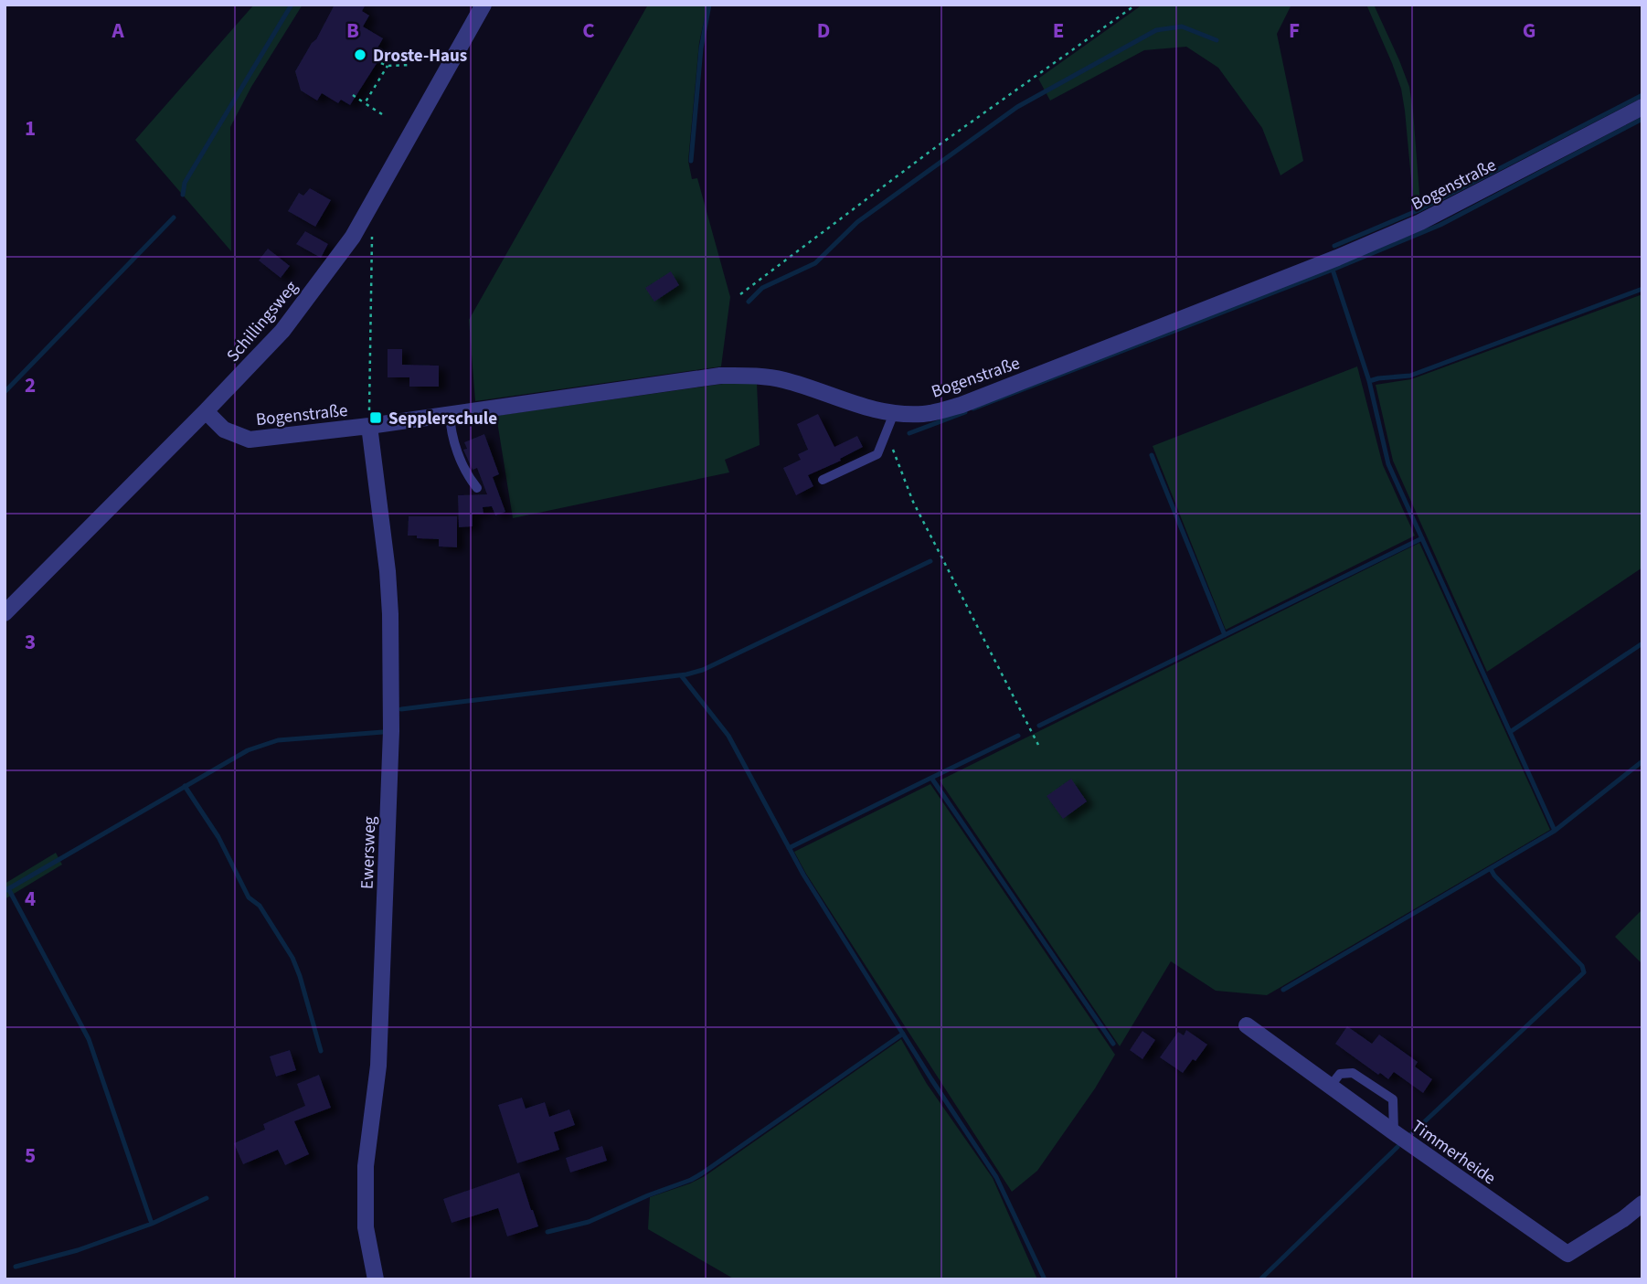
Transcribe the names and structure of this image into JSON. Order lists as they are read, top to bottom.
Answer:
{
  "streets": {
    "street": [
      "Bogenstraße",
      "Schillingsweg",
      "Ewersweg",
      "Timmerheide"
    ]
  },
  "crossings": [
    ["Bogenstraße", "Schillingsweg"],
    ["Bogenstraße", "Ewersweg"]
  ],
  "places": {
    "other": ["Droste-Haus"],
    "transit": ["Sepplerschule"]
  },
  "grid": {
    "columns": [
      "A",
      "B",
      "C",
      "D",
      "E",
      "F",
      "G"
    ],
    "rows": [
      "1",
      "2",
      "3",
      "4",
      "5"
    ]
  }
}
